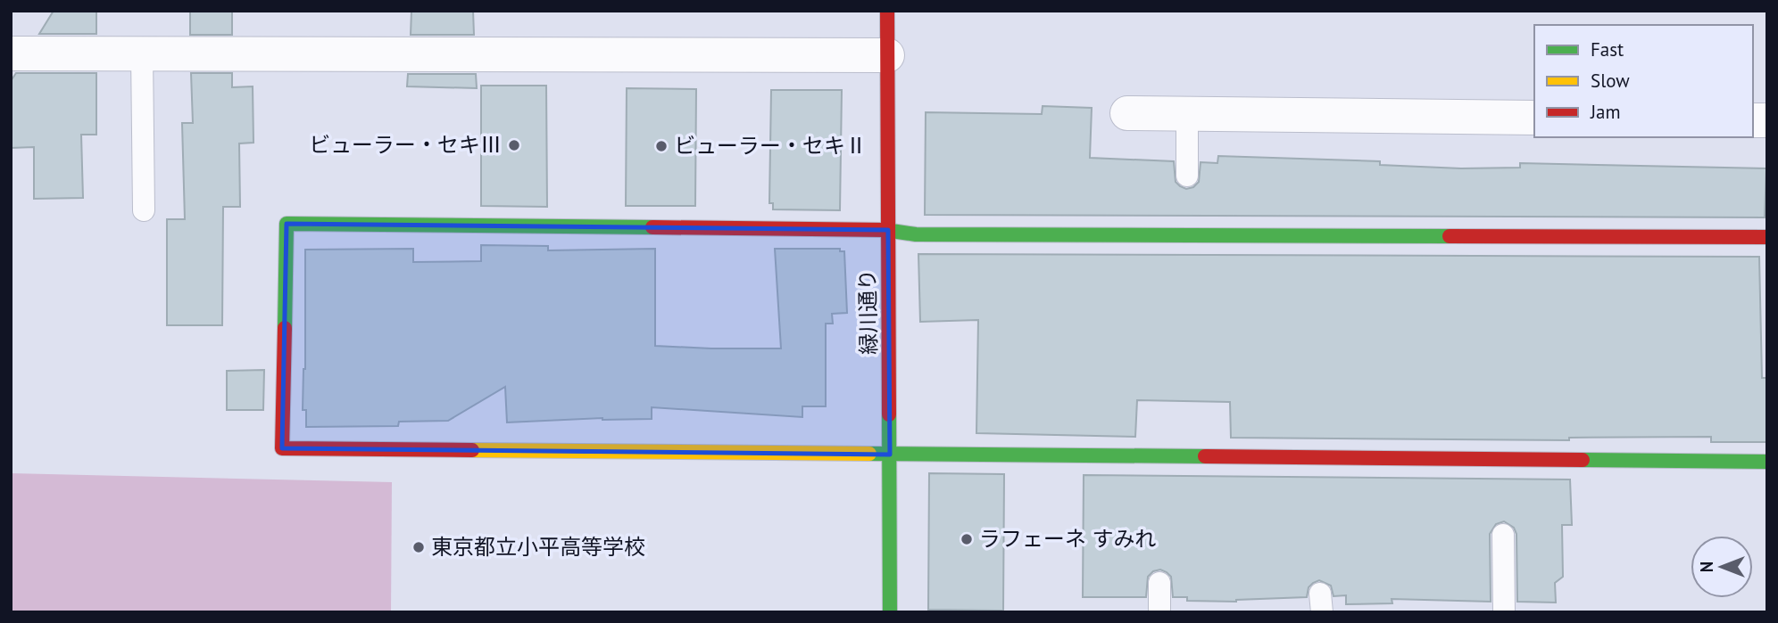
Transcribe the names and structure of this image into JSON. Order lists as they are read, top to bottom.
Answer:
{
  "streets": {
    "street": ["緑川通り"]
  },
  "places": [
    "ビューラー・セキⅢ",
    "ビューラー・セキⅡ",
    "ラフェーネ すみれ",
    "東京都立小平高等学校"
  ],
  "legend": ["Fast", "Slow", "Jam"],
  "north": "left"
}
